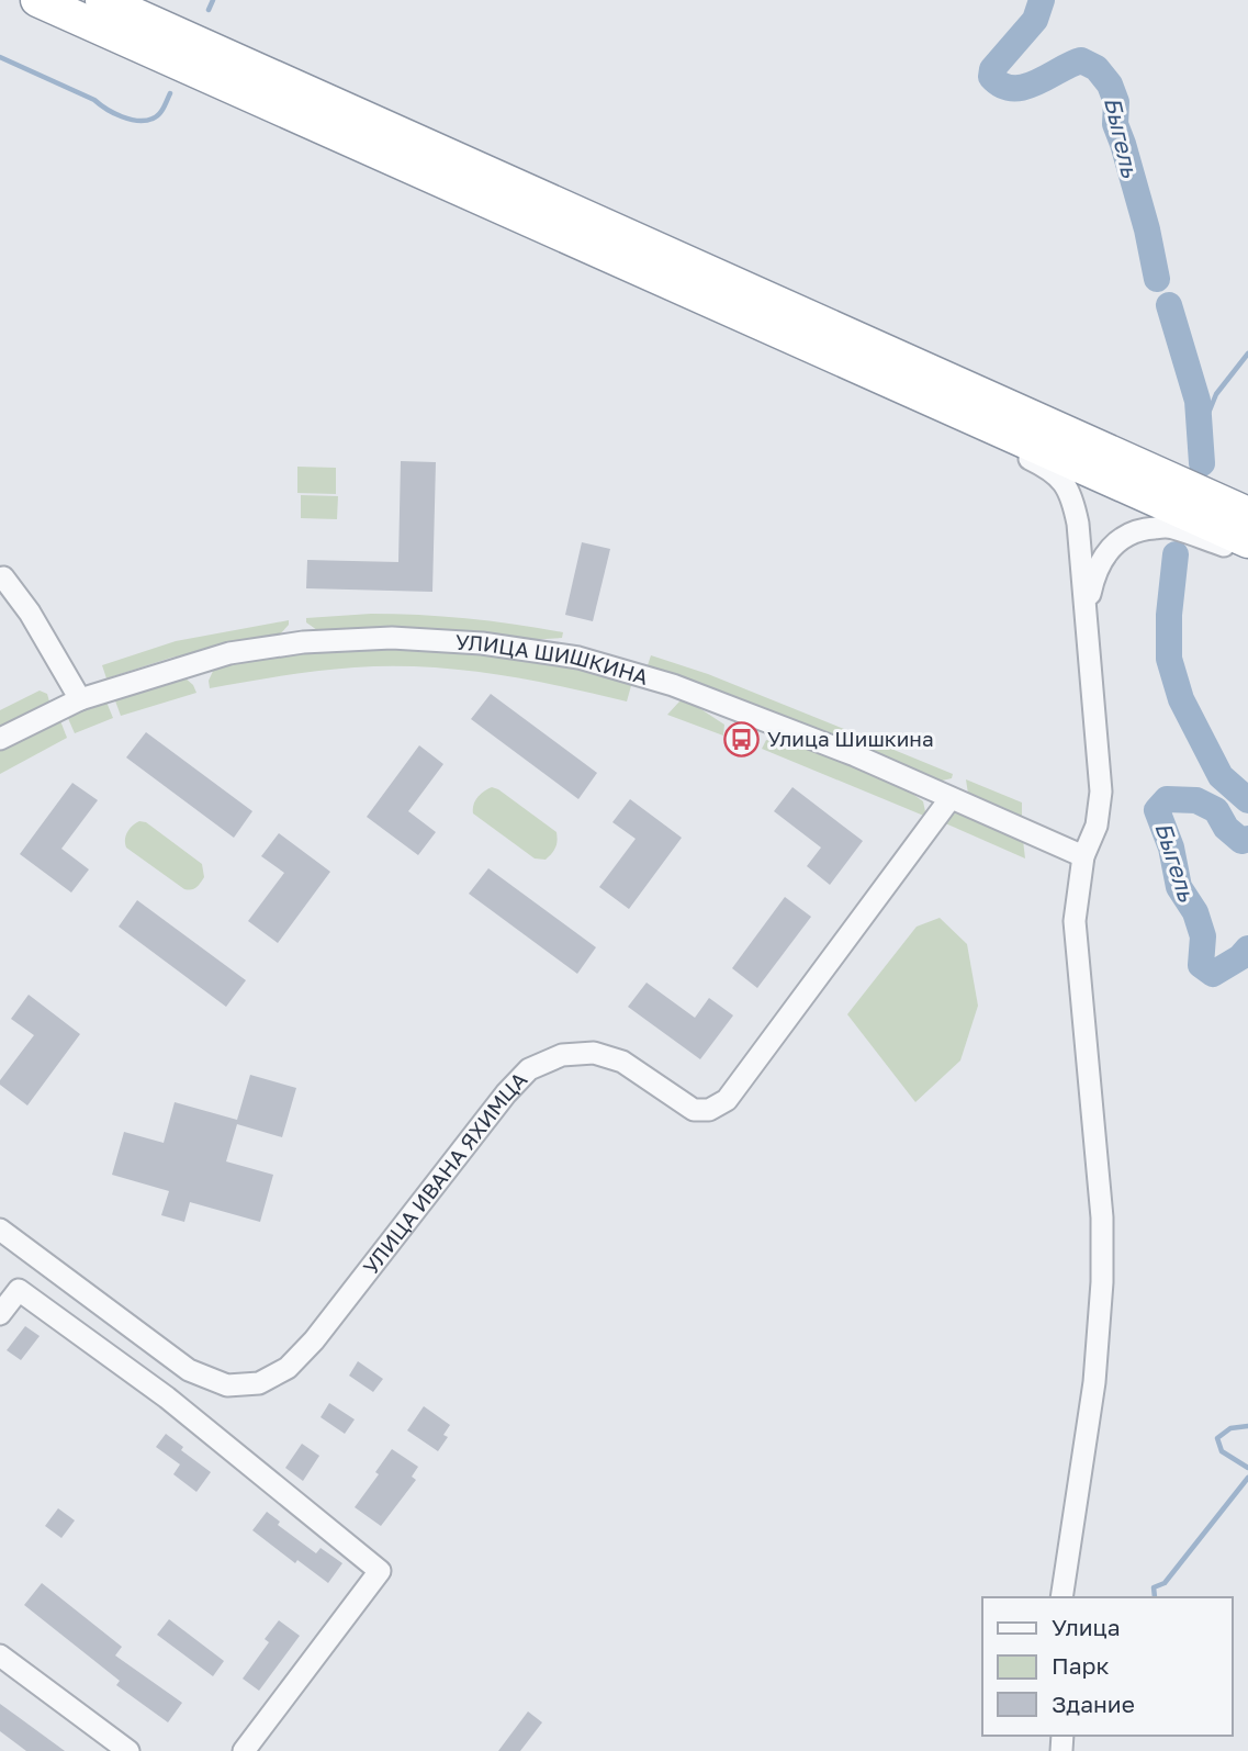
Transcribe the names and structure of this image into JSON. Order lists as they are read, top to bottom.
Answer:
{
  "streets": {
    "street": ["УЛИЦА ШИШКИНА", "УЛИЦА ИВАНА ЯХИМЦА"]
  },
  "crossings": [
    ["УЛИЦА ШИШКИНА", "УЛИЦА ИВАНА ЯХИМЦА"]
  ],
  "water": ["Быгель"],
  "places": {
    "bus stop": ["Улица Шишкина"]
  },
  "legend": ["Улица", "Парк", "Здание"]
}
